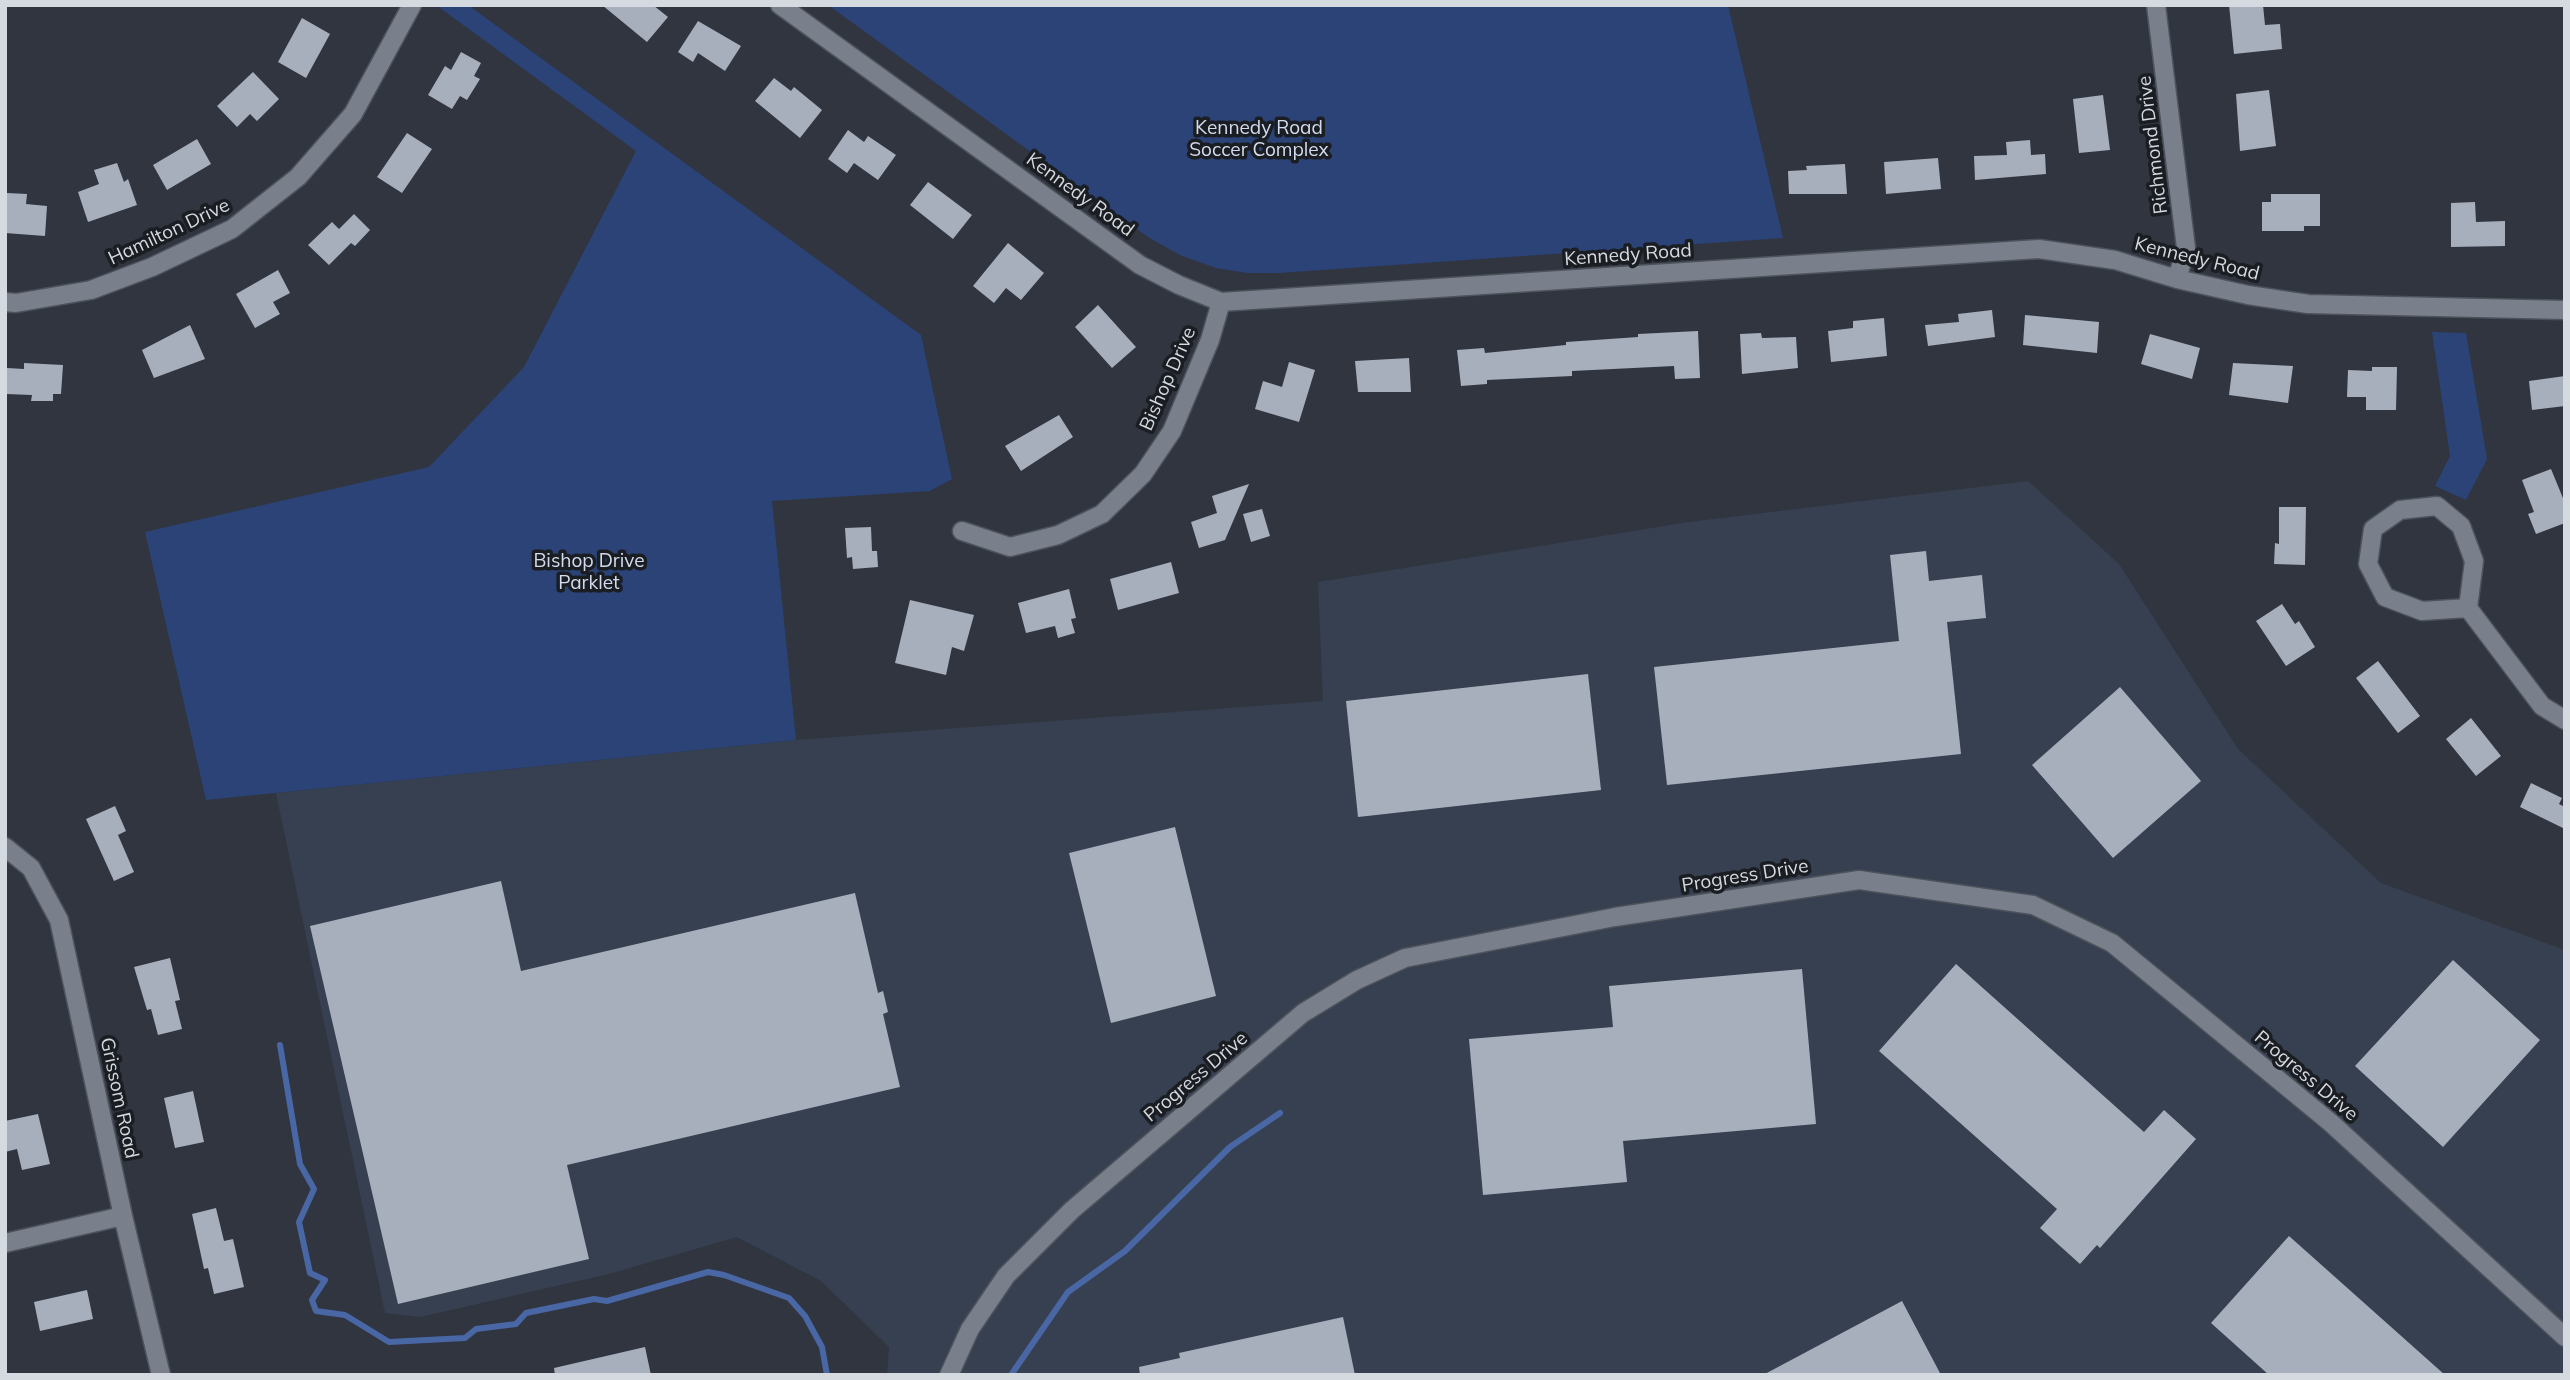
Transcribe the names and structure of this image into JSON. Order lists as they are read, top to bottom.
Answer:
{
  "streets": {
    "street": [
      "Richmond Drive",
      "Kennedy Road",
      "Hamilton Drive",
      "Bishop Drive",
      "Progress Drive",
      "Grissom Road"
    ]
  },
  "crossings": [
    ["Richmond Drive", "Kennedy Road"],
    ["Kennedy Road", "Bishop Drive"]
  ],
  "parks": ["Kennedy Road Soccer Complex", "Bishop Drive Parklet"]
}
